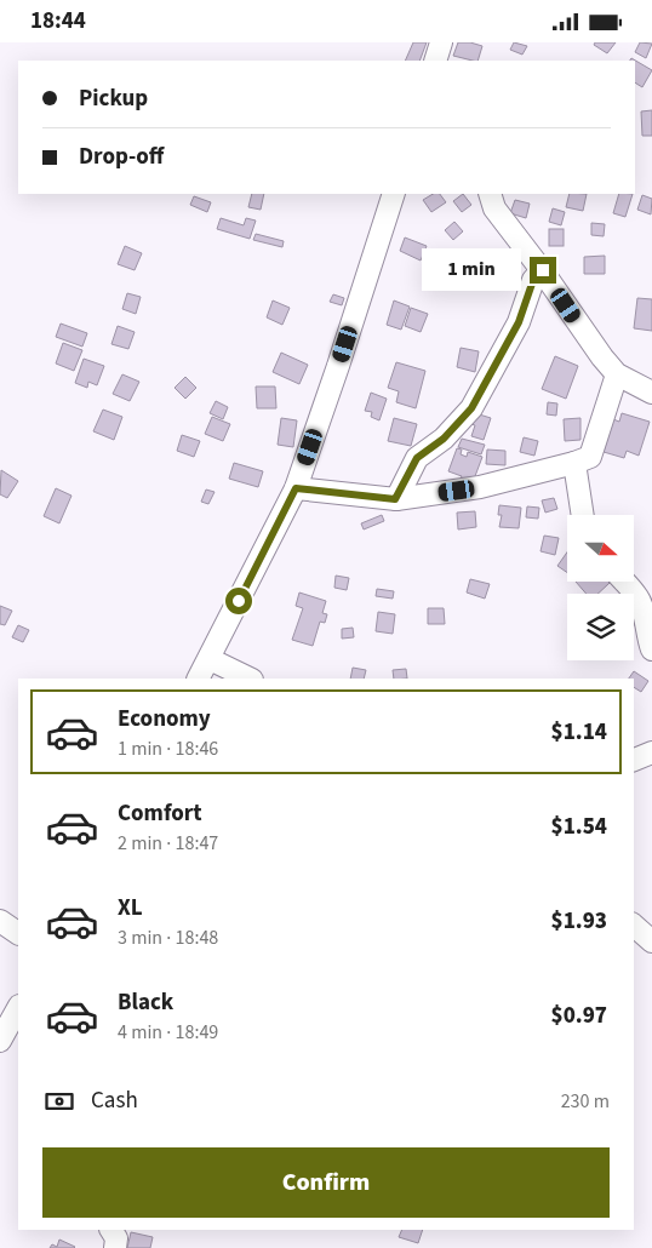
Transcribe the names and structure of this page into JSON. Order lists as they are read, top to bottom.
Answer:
{
  "north": "right",
  "page": {
    "status": "18:44",
    "banner": ["Pickup", "Drop-off"],
    "bubble": "1 min",
    "list": [
      {
        "name": "Economy",
        "note": "1 min · 18:46",
        "value": "$1.14"
      },
      {
        "name": "Comfort",
        "note": "2 min · 18:47",
        "value": "$1.54"
      },
      {
        "name": "XL",
        "note": "3 min · 18:48",
        "value": "$1.93"
      },
      {
        "name": "Black",
        "note": "4 min · 18:49",
        "value": "$0.97"
      }
    ],
    "pay": ["Cash", "230 m"],
    "buttons": "Confirm"
  }
}
